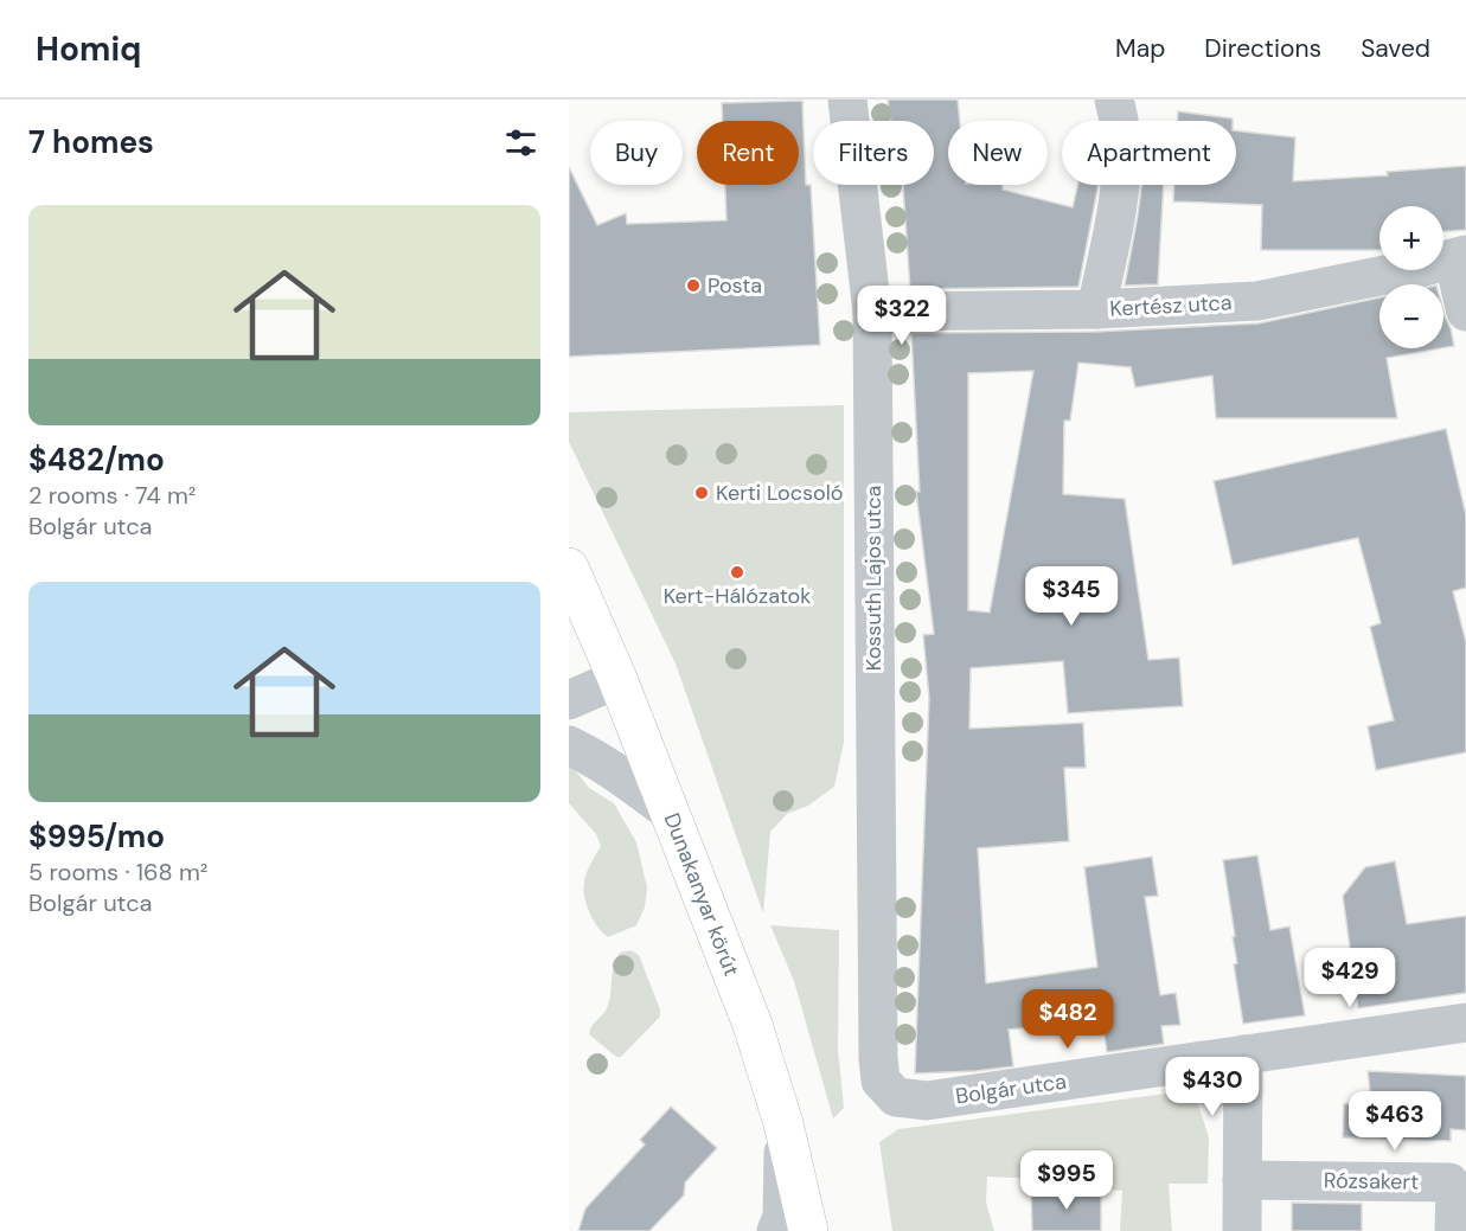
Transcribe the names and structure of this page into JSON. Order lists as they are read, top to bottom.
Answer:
{
  "streets": {
    "main road": ["Dunakanyar körút"],
    "street": [
      "Kertész utca",
      "Kossuth Lajos utca",
      "Bolgár utca",
      "Rózsakert"
    ]
  },
  "crossings": [
    ["Kertész utca", "Kossuth Lajos utca"],
    ["Kossuth Lajos utca", "Bolgár utca"]
  ],
  "places": ["Posta", "Kerti Locsoló", "Kert-Hálózatok"],
  "page": {
    "header": "Homiq",
    "nav": ["Map", "Directions", "Saved"],
    "heading": "7 homes",
    "chip": [
      "Buy",
      "Rent",
      "Filters",
      "New",
      "Apartment"
    ],
    "list": [
      {
        "name": "$482/mo",
        "note": "2 rooms · 74 m² · Bolgár utca"
      },
      {
        "name": "$995/mo",
        "note": "5 rooms · 168 m² · Bolgár utca"
      }
    ],
    "map_buttons": ["+", "−"],
    "price": [
      "$322",
      "$345",
      "$429",
      "$482",
      "$430",
      "$463",
      "$995"
    ]
  }
}
